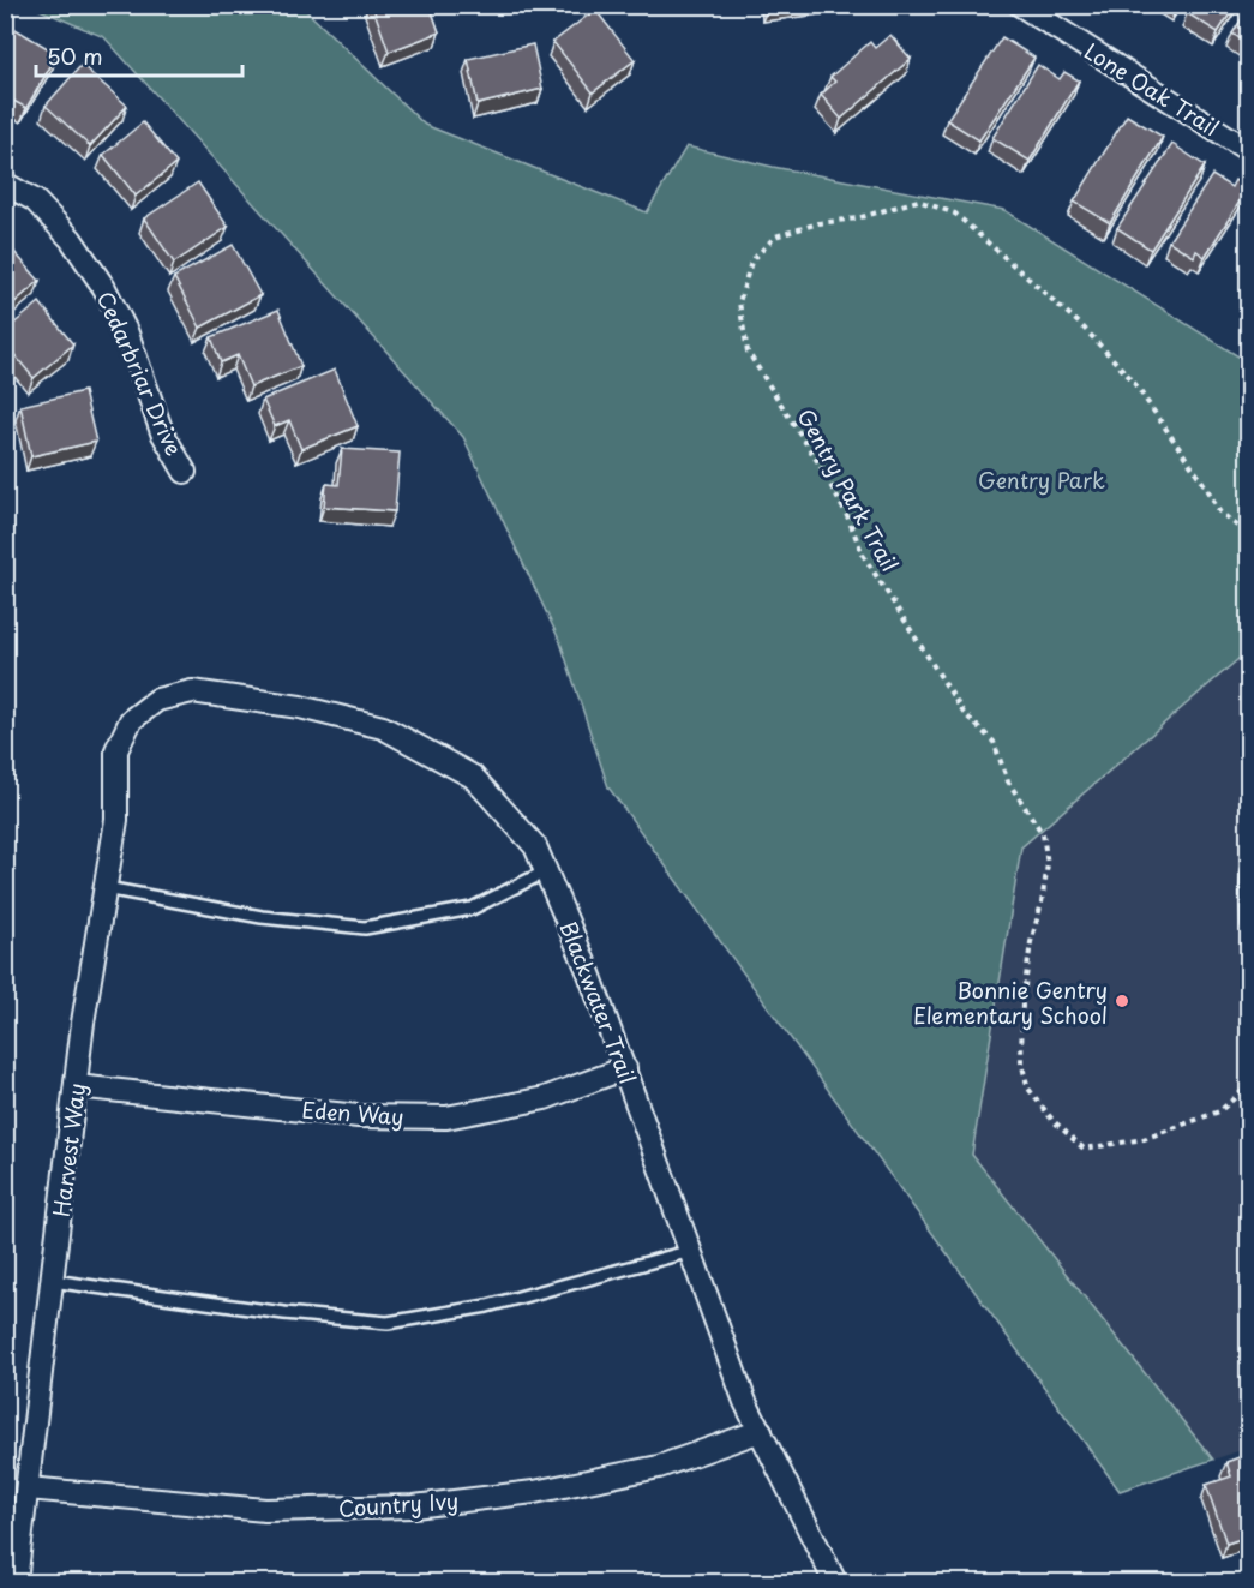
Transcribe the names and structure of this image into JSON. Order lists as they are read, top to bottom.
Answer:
{
  "streets": {
    "street": [
      "Lone Oak Trail",
      "Cedarbriar Drive",
      "Blackwater Trail",
      "Eden Way",
      "Harvest Way",
      "Country Ivy"
    ],
    "path": ["Gentry Park Trail"]
  },
  "crossings": [
    ["Blackwater Trail", "Eden Way"],
    ["Blackwater Trail", "Harvest Way"],
    ["Blackwater Trail", "Country Ivy"],
    ["Eden Way", "Harvest Way"],
    ["Harvest Way", "Country Ivy"]
  ],
  "parks": ["Gentry Park"],
  "places": ["Bonnie Gentry Elementary School"],
  "scale_bar": "50 m"
}
